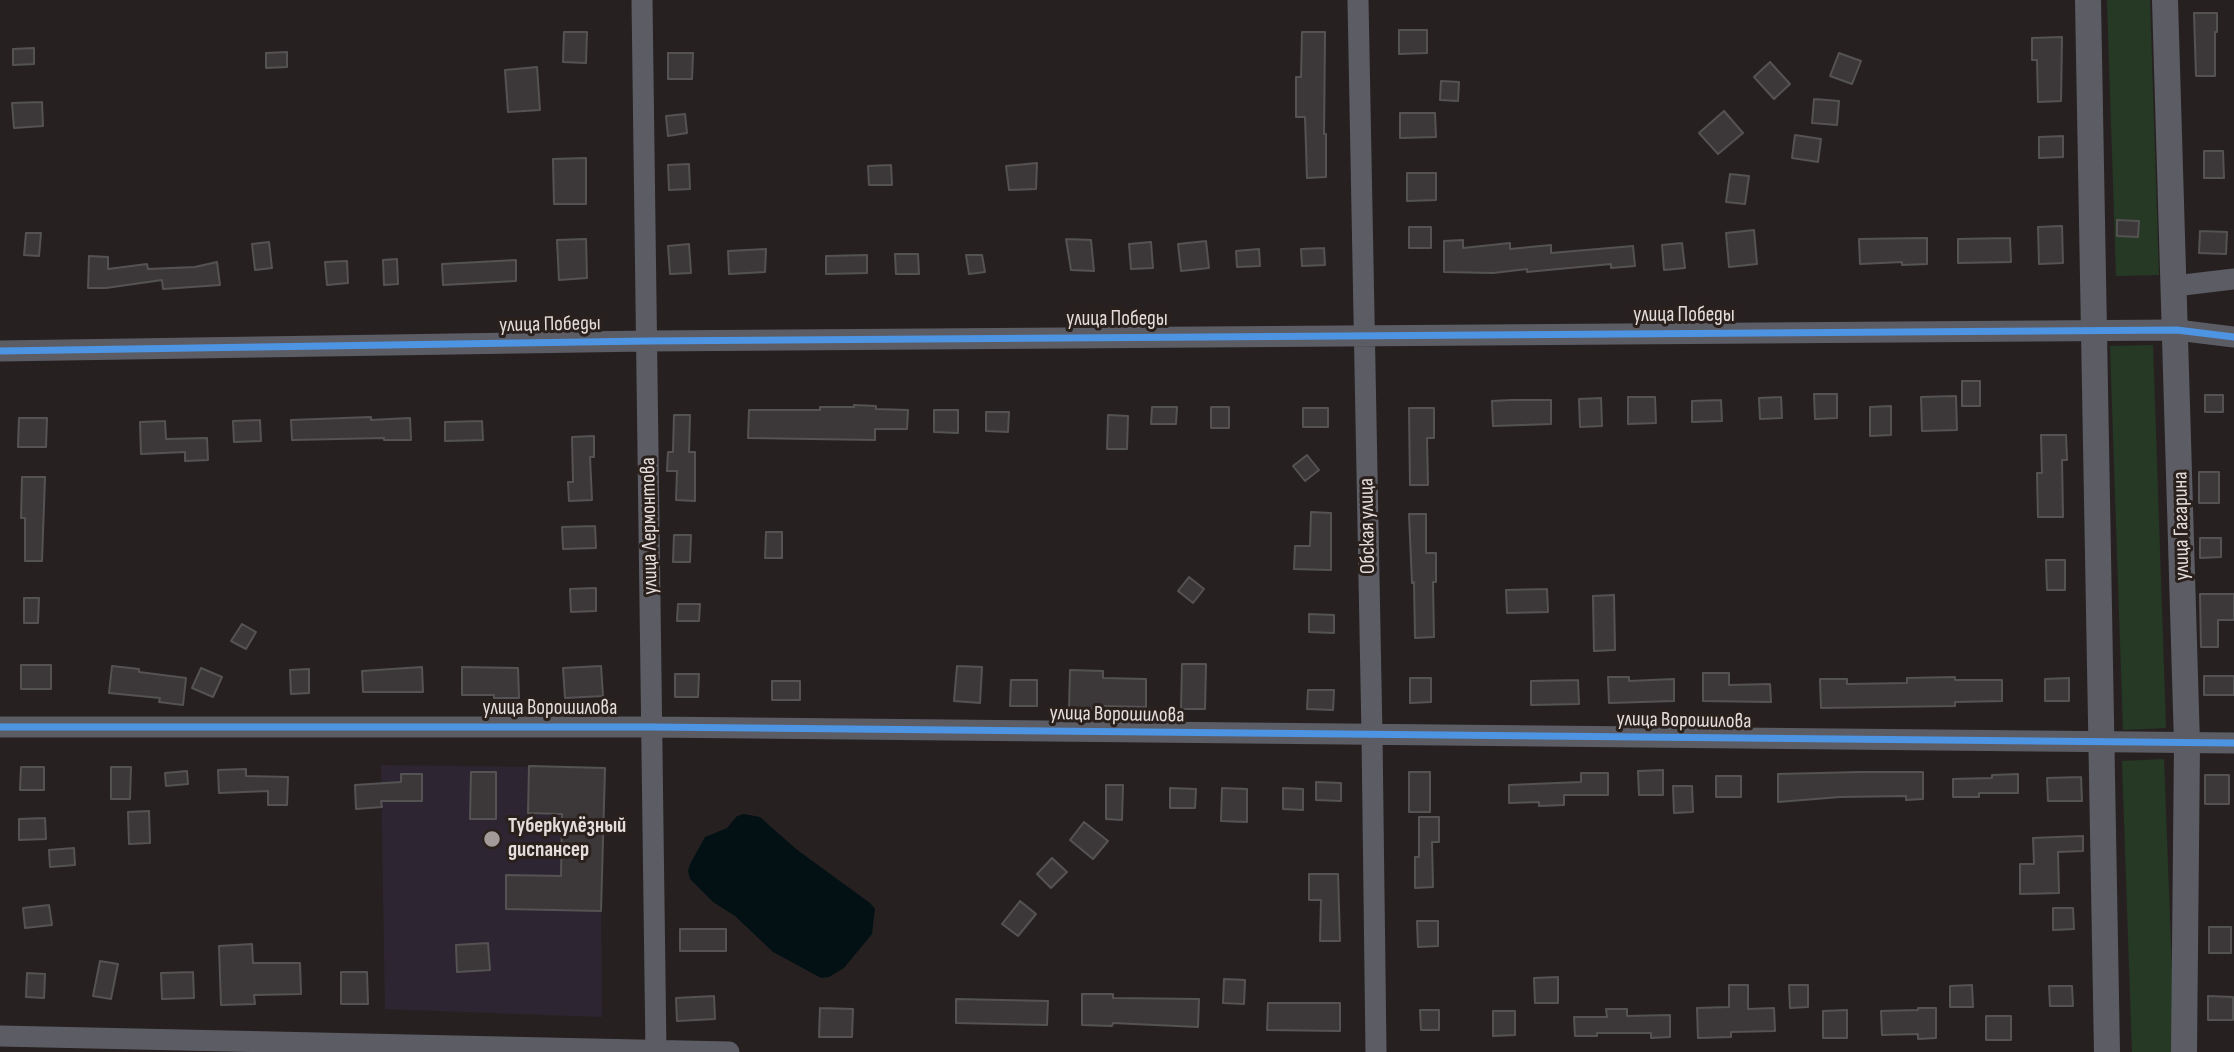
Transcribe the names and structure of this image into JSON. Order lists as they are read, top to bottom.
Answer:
{
  "streets": {
    "street": [
      "улица Победы",
      "улица Лермонтова",
      "Обская улица",
      "улица Гагарина",
      "улица Ворошилова"
    ]
  },
  "crossings": [
    ["улица Победы", "улица Лермонтова"],
    ["улица Победы", "Обская улица"],
    ["улица Победы", "улица Гагарина"],
    ["улица Лермонтова", "улица Ворошилова"],
    ["Обская улица", "улица Ворошилова"],
    ["улица Гагарина", "улица Ворошилова"]
  ],
  "places": ["Туберкулёзный диспансер"]
}
